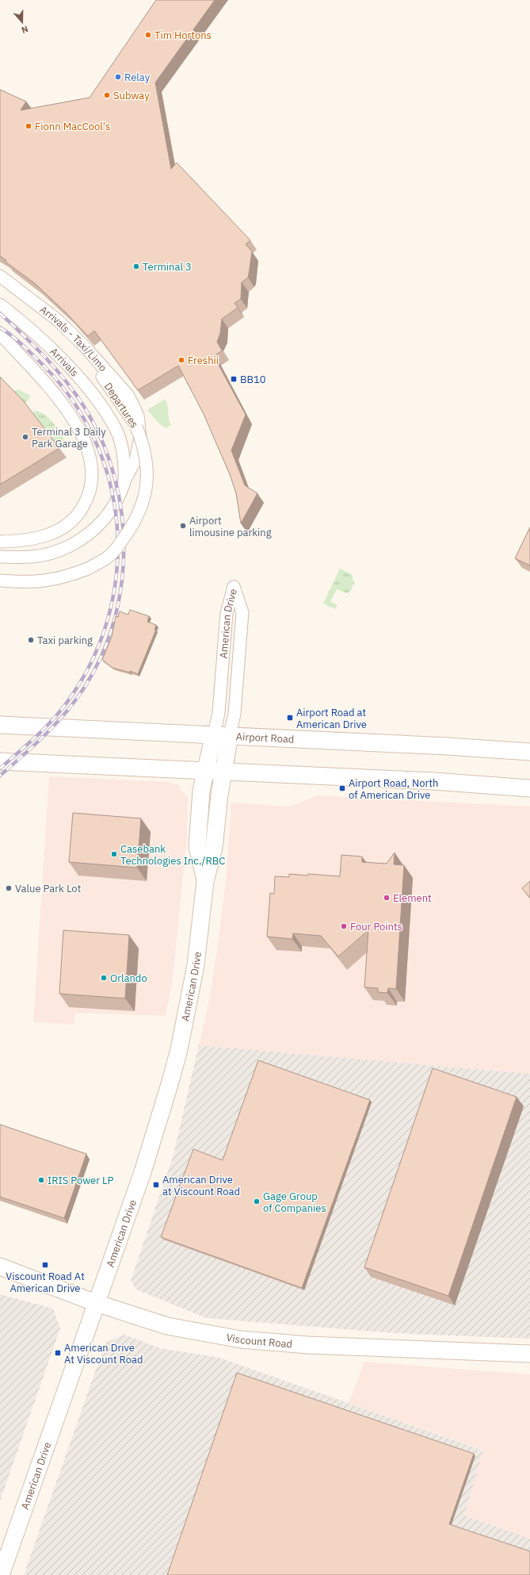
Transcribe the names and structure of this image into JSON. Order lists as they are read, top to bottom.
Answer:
{
  "streets": {
    "street": [
      "Arrivals - Taxi/Limo",
      "Arrivals",
      "Departures",
      "American Drive",
      "Airport Road",
      "Viscount Road"
    ]
  },
  "crossings": [
    ["Arrivals - Taxi/Limo", "Arrivals"],
    ["American Drive", "Airport Road"],
    ["American Drive", "Viscount Road"]
  ],
  "places": {
    "other": [
      "Tim Hortons",
      "Relay",
      "Subway",
      "Fionn MacCool's",
      "Terminal 3",
      "Freshii",
      "Terminal 3 Daily Park Garage",
      "Airport limousine parking",
      "Taxi parking",
      "Casebank Technologies Inc./RBC",
      "Value Park Lot",
      "Element",
      "Four Points",
      "Orlando",
      "IRIS Power LP",
      "Gage Group of Companies"
    ],
    "transit": [
      "BB10",
      "Airport Road at American Drive",
      "Airport Road, North of American Drive",
      "American Drive at Viscount Road",
      "Viscount Road At American Drive",
      "American Drive At Viscount Road"
    ]
  },
  "north": "bottom"
}
